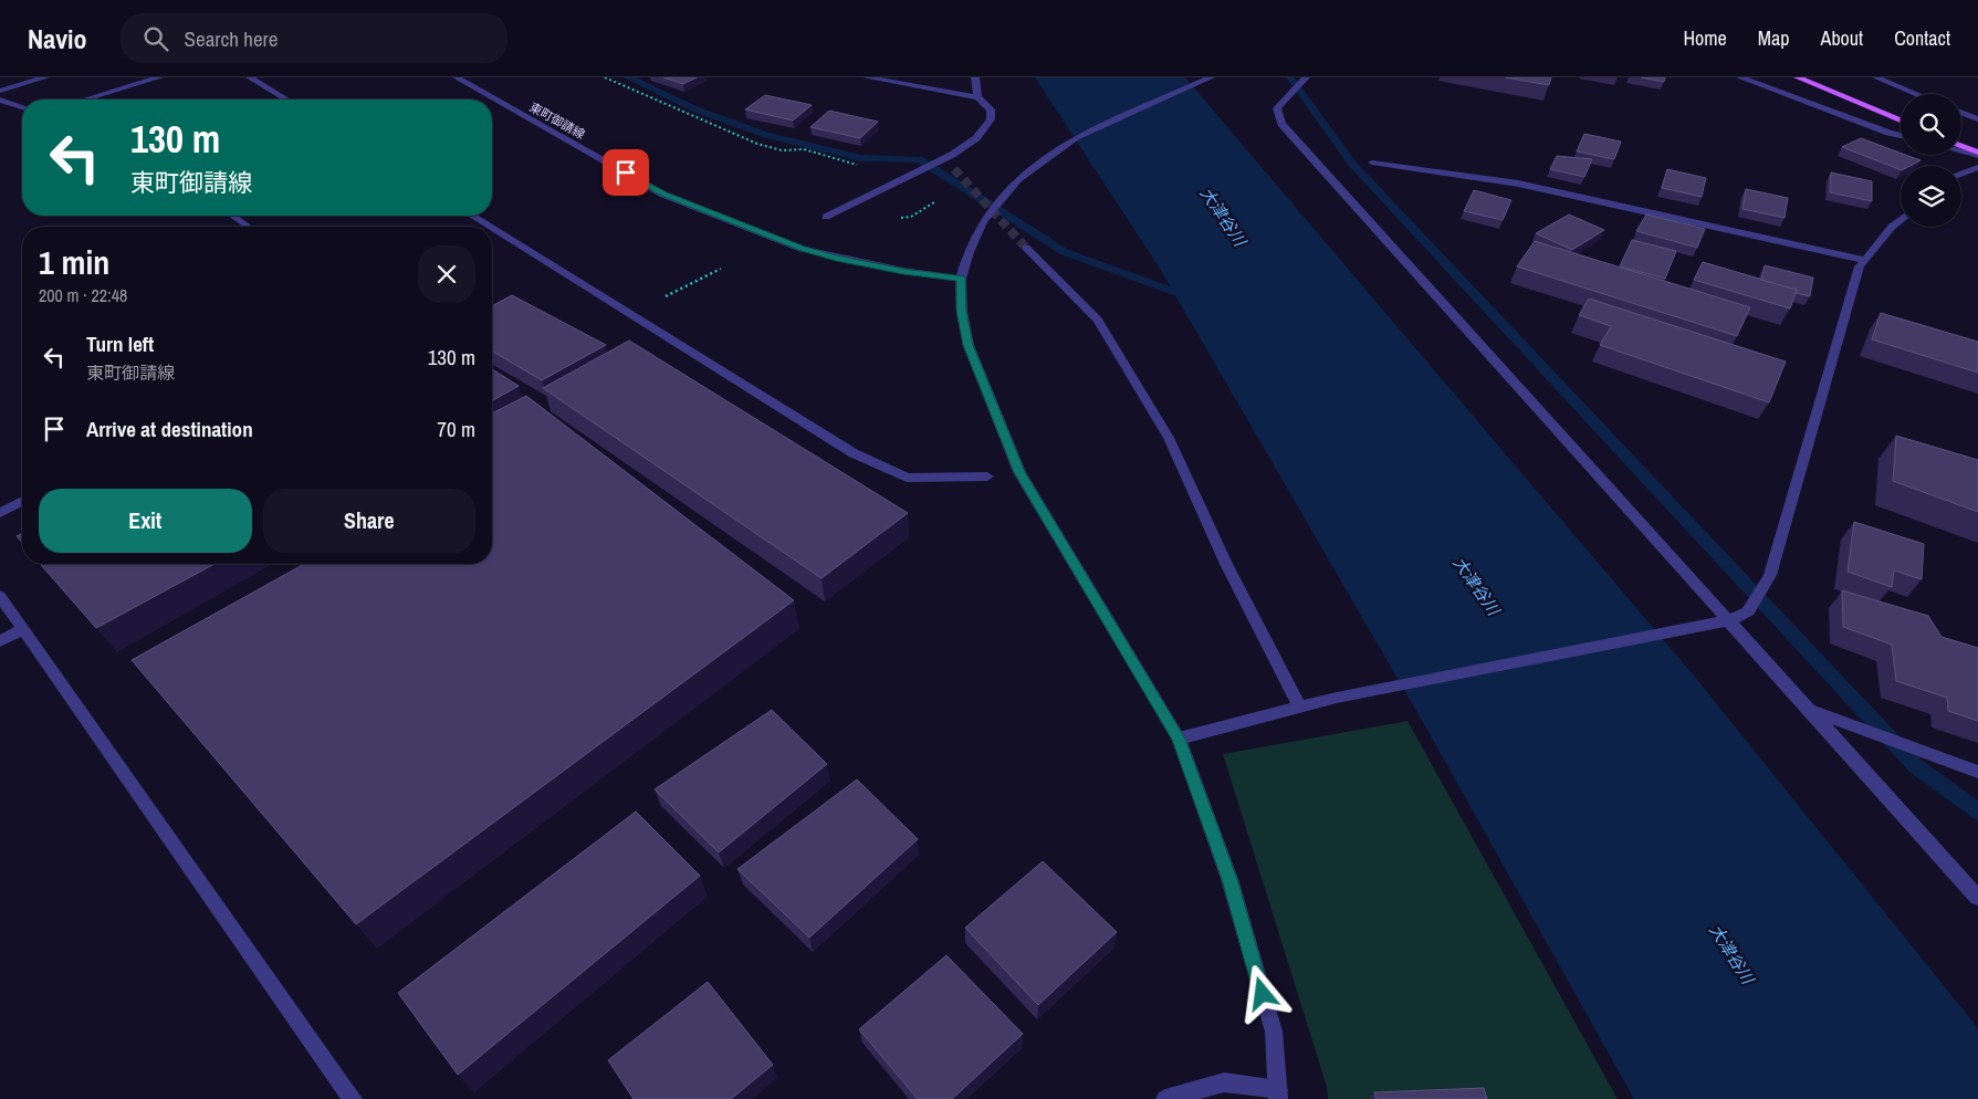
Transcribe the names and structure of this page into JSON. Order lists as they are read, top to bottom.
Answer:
{
  "streets": {
    "street": ["東町御請線"]
  },
  "water": ["大津谷川"],
  "page": {
    "header": "Navio",
    "search": "Search here",
    "nav": [
      "Home",
      "Map",
      "About",
      "Contact"
    ],
    "turn": ["130 m", "東町御請線"],
    "heading": ["1 min", "200 m · 22:48"],
    "list": [
      {
        "name": "Turn left",
        "note": "東町御請線",
        "value": "130 m"
      },
      {
        "name": "Arrive at destination",
        "value": "70 m"
      }
    ],
    "buttons": ["Exit", "Share"]
  }
}
